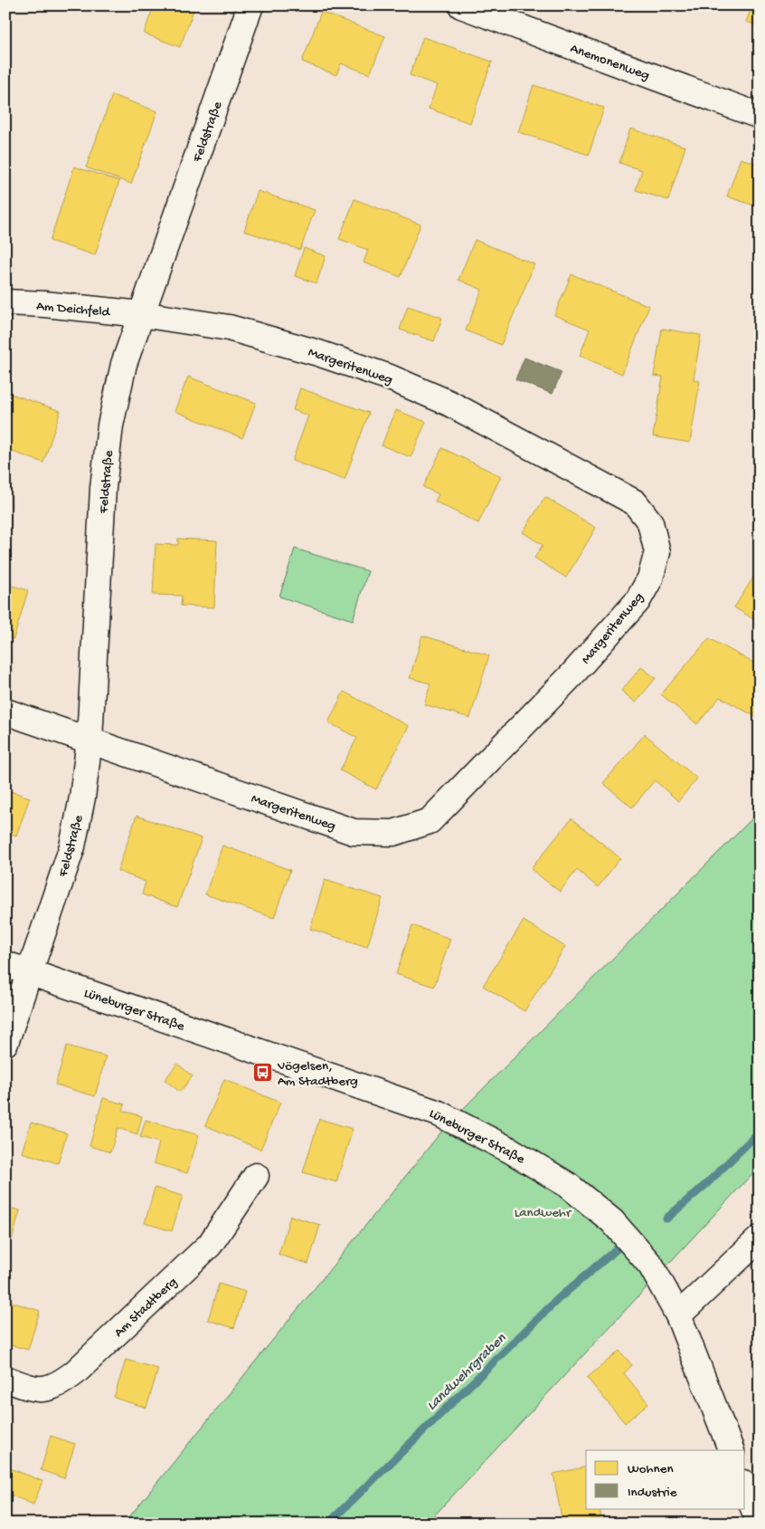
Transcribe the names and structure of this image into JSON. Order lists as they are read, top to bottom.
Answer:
{
  "streets": {
    "street": [
      "Anemonenweg",
      "Feldstraße",
      "Am Deichfeld",
      "Margeritenweg",
      "Lüneburger Straße",
      "Am Stadtberg"
    ]
  },
  "crossings": [
    ["Feldstraße", "Am Deichfeld"],
    ["Feldstraße", "Margeritenweg"],
    ["Feldstraße", "Lüneburger Straße"],
    ["Am Deichfeld", "Margeritenweg"]
  ],
  "water": ["Landwehrgraben"],
  "parks": ["Landwehr"],
  "places": {
    "bus stop": ["Vögelsen, Am Stadtberg"]
  },
  "legend": ["Wohnen", "Industrie"]
}
